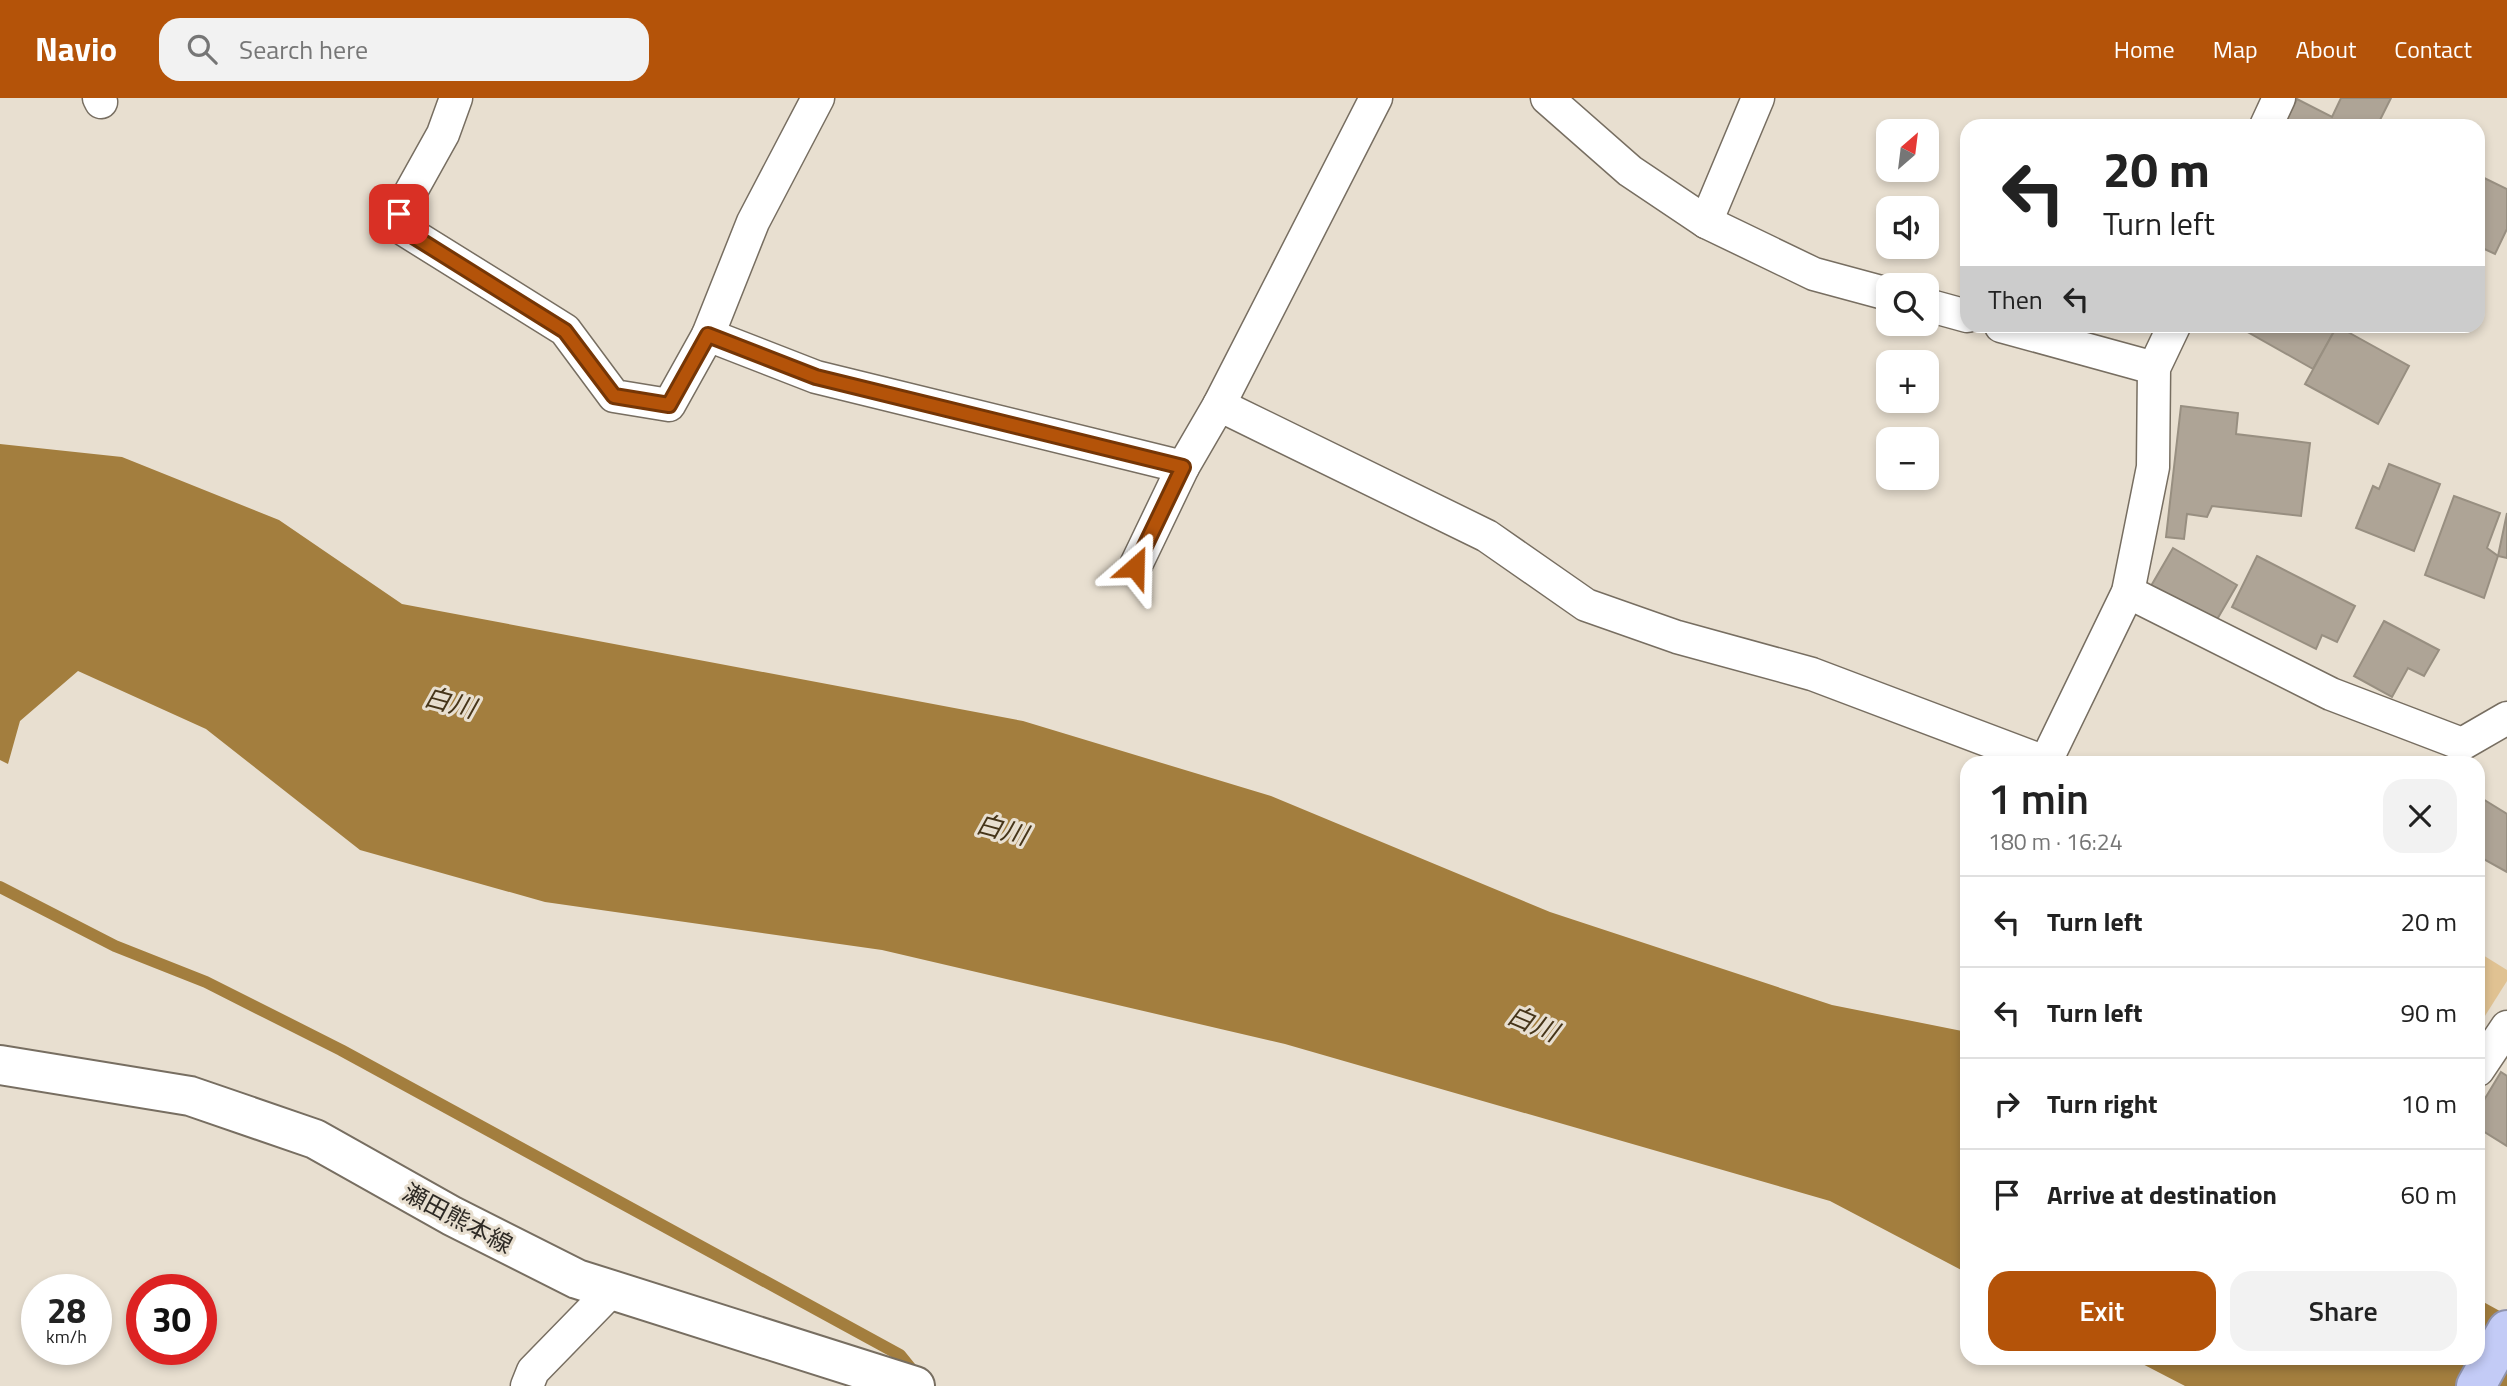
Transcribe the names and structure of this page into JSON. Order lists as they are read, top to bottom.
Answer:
{
  "streets": {
    "main road": ["瀬田熊本線"]
  },
  "water": ["白川"],
  "north": "top right",
  "page": {
    "header": "Navio",
    "search": "Search here",
    "nav": [
      "Home",
      "Map",
      "About",
      "Contact"
    ],
    "map_buttons": ["+", "−"],
    "turn": ["20 m", "Turn left"],
    "then": "Then",
    "heading": ["1 min", "180 m · 16:24"],
    "list": [
      {
        "name": "Turn left",
        "value": "20 m"
      },
      {
        "name": "Turn left",
        "value": "90 m"
      },
      {
        "name": "Turn right",
        "value": "10 m"
      },
      {
        "name": "Arrive at destination",
        "value": "60 m"
      }
    ],
    "buttons": ["Exit", "Share"],
    "speed": "28 km/h",
    "limit": "30"
  }
}
